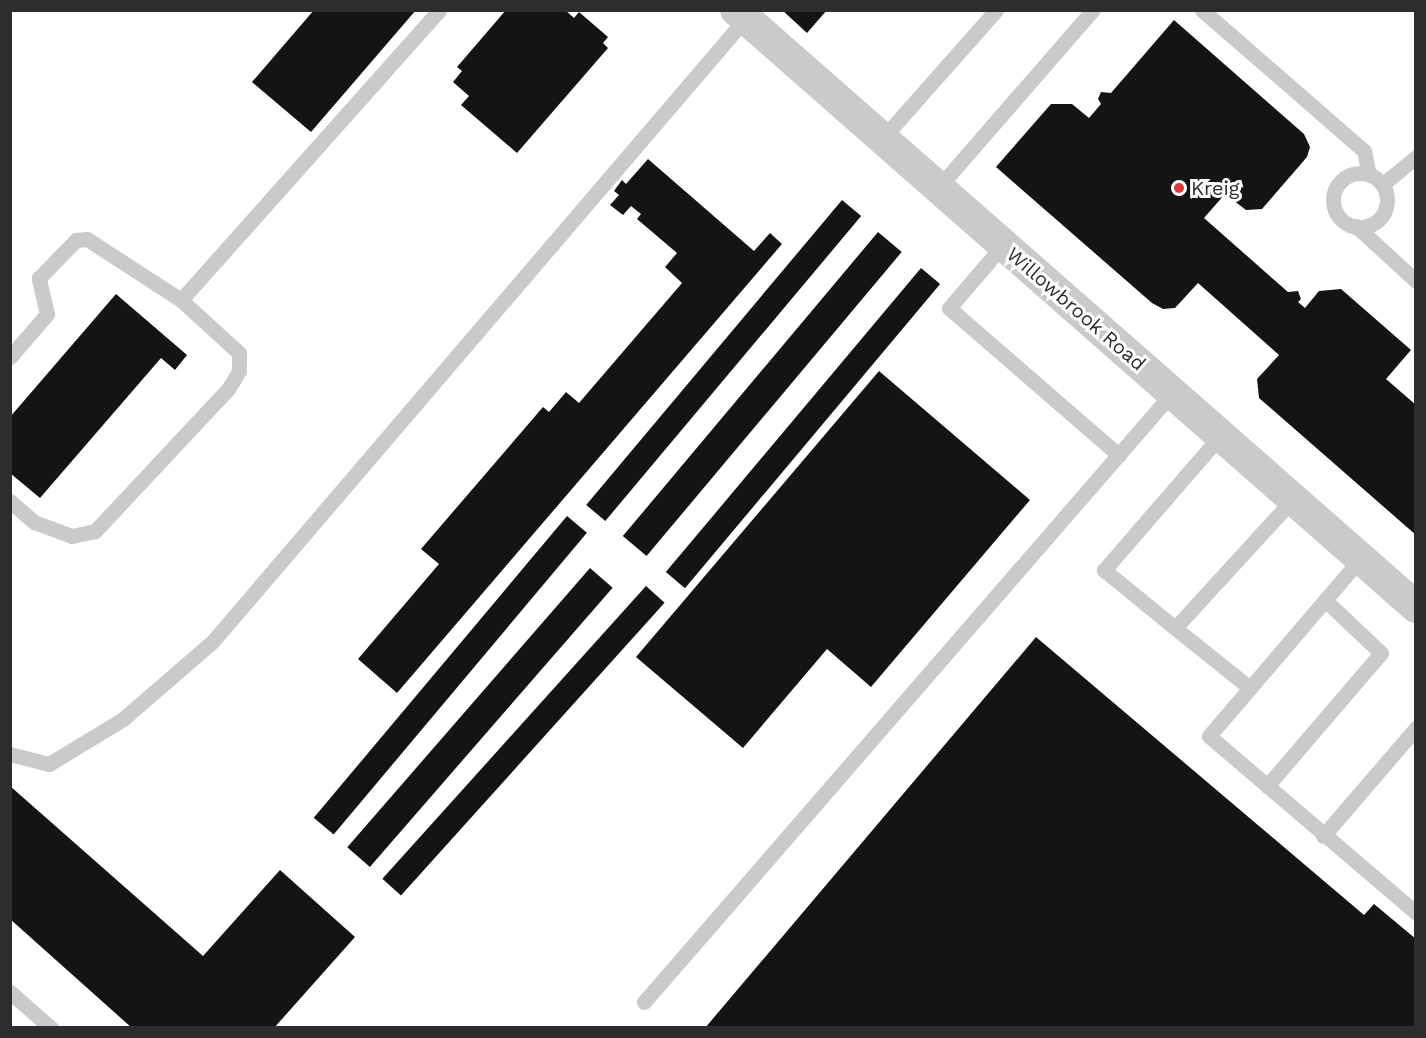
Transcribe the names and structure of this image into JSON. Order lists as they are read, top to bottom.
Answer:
{
  "streets": {
    "street": ["Willowbrook Road"]
  },
  "places": ["Kreig"]
}
